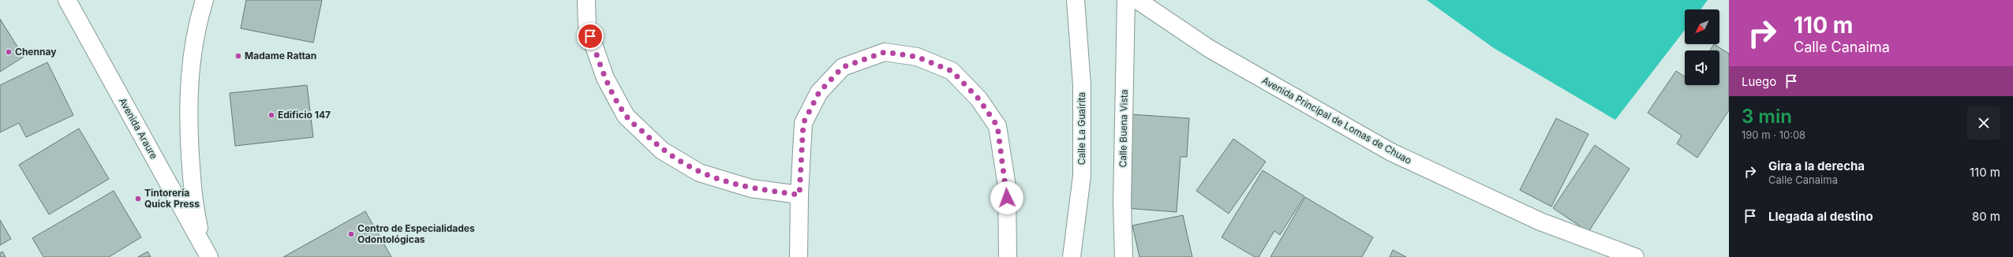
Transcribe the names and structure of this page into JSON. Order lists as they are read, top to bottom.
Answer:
{
  "streets": {
    "street": [
      "Avenida Principal de Lomas de Chuao",
      "Avenida Araure",
      "Calle La Guairita",
      "Calle Buena Vista"
    ]
  },
  "places": [
    "Chennay",
    "Madame Rattan",
    "Edificio 147",
    "Tintorería Quick Press",
    "Centro de Especialidades Odontológicas"
  ],
  "north": "bottom left",
  "page": {
    "turn": ["110 m", "Calle Canaima"],
    "then": "Luego",
    "heading": ["3 min", "190 m · 10:08"],
    "list": [
      {
        "name": "Gira a la derecha",
        "note": "Calle Canaima",
        "value": "110 m"
      },
      {
        "name": "Llegada al destino",
        "value": "80 m"
      }
    ]
  }
}
